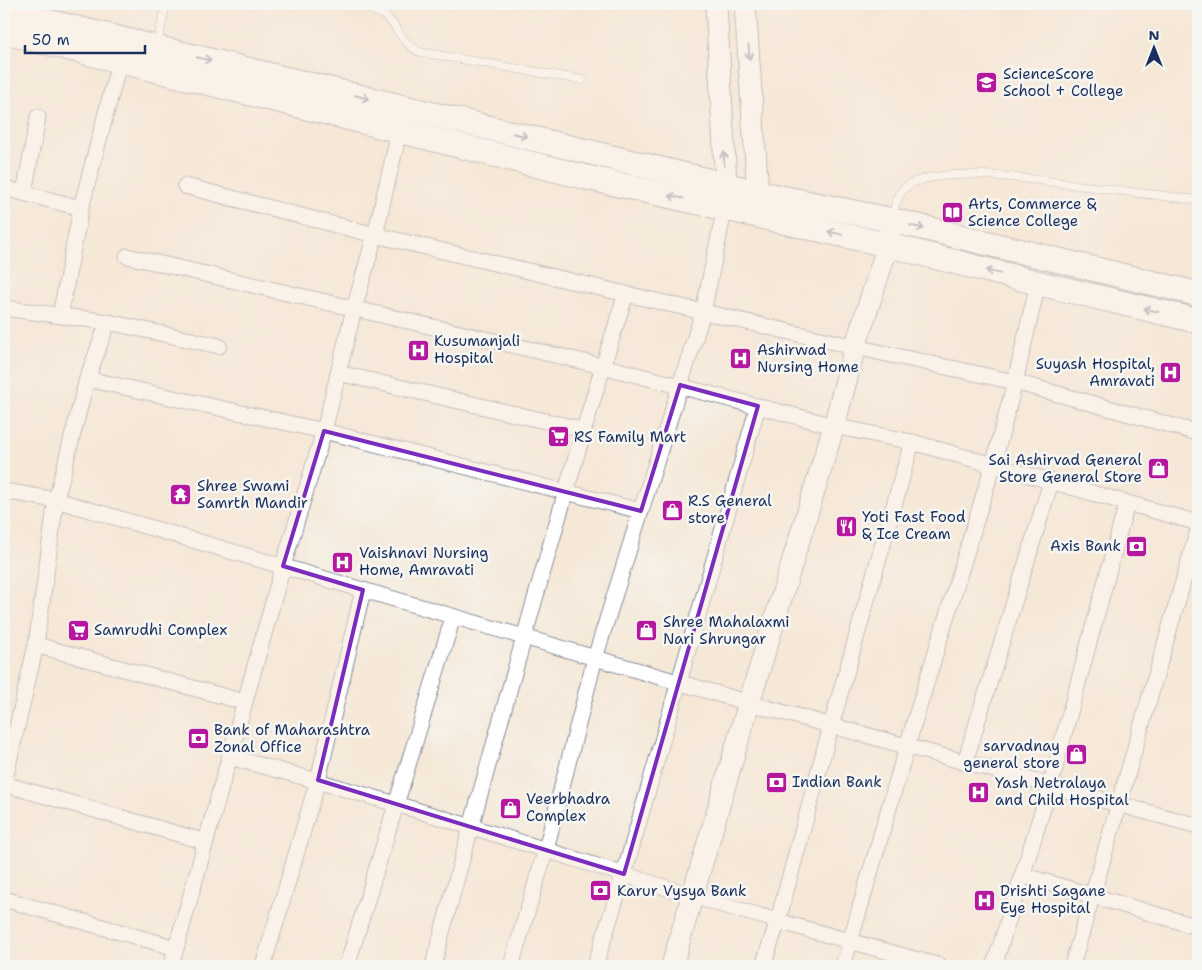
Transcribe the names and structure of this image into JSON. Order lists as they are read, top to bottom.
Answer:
{
  "places": {
    "school or university": ["ScienceScore School + College"],
    "library": ["Arts, Commerce & Science College"],
    "hospital": [
      "Kusumanjali Hospital",
      "Ashirwad Nursing Home",
      "Suyash Hospital, Amravati",
      "Vaishnavi Nursing Home, Amravati",
      "Yash Netralaya and Child Hospital",
      "Drishti Sagane Eye Hospital"
    ],
    "supermarket": ["RS Family Mart", "Samrudhi Complex"],
    "shop": [
      "Sai Ashirvad General Store General Store",
      "R.S General store",
      "Shree Mahalaxmi Nari Shrungar",
      "sarvadnay general store",
      "Veerbhadra Complex"
    ],
    "temple": ["Shree Swami Samrth Mandir"],
    "restaurant": ["Yoti Fast Food & Ice Cream"],
    "bank": [
      "Axis Bank",
      "Bank of Maharashtra Zonal Office",
      "Indian Bank",
      "Karur Vysya Bank"
    ]
  },
  "scale_bar": "50 m",
  "north": "top"
}
